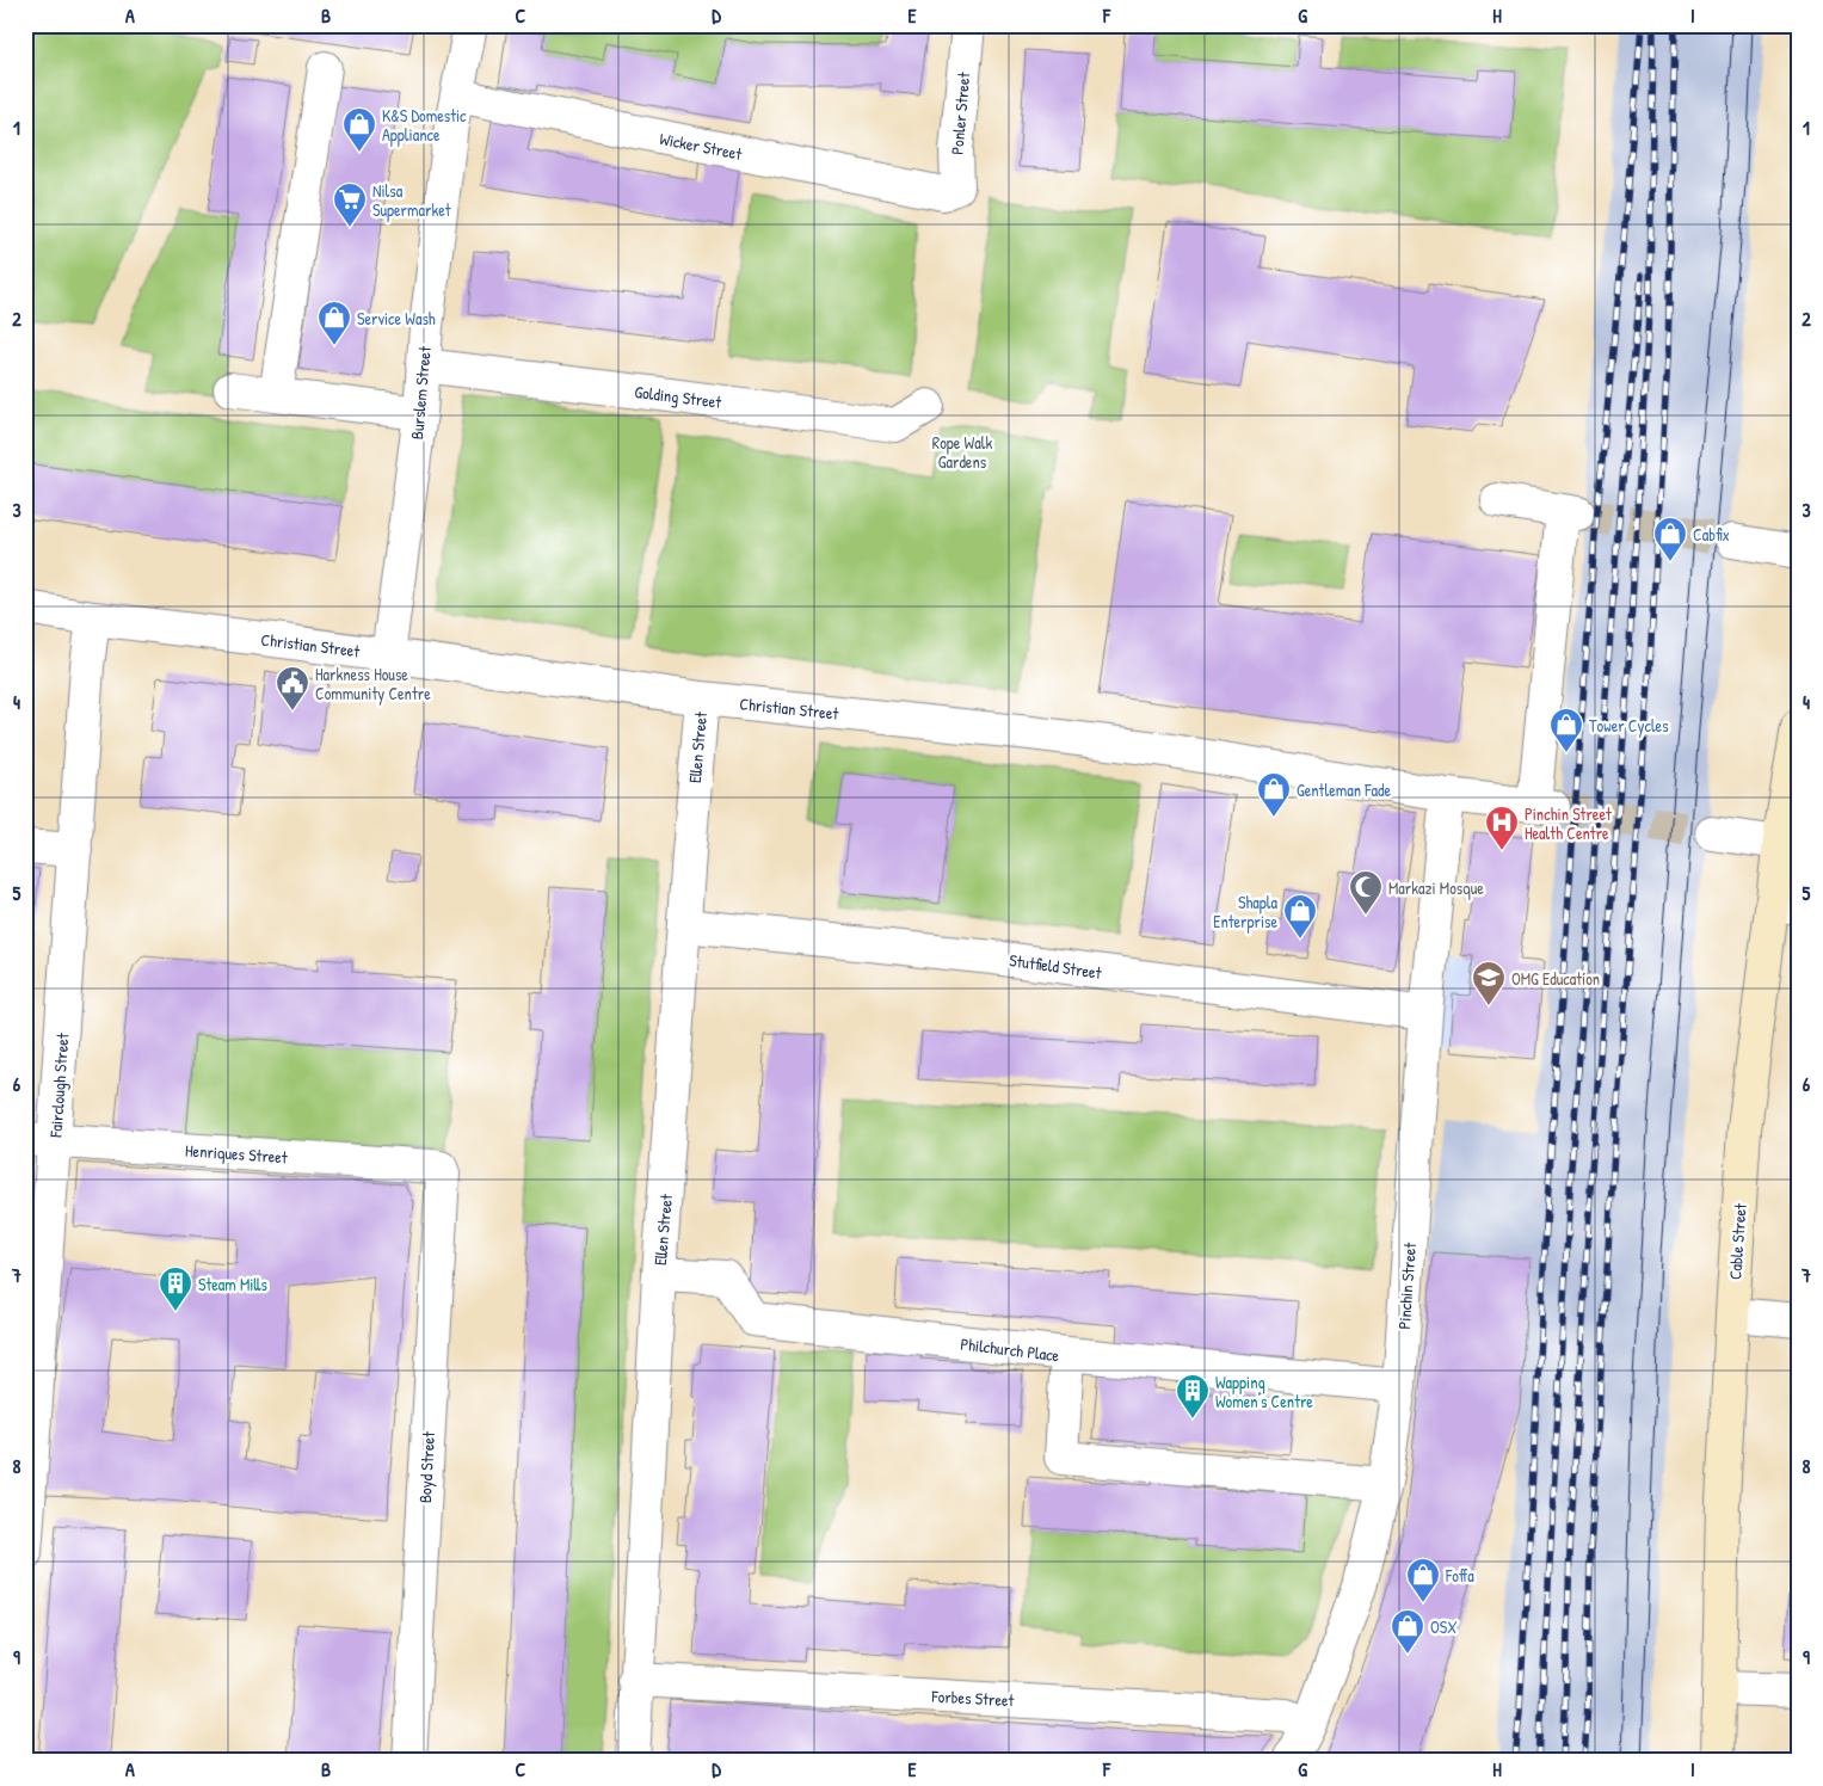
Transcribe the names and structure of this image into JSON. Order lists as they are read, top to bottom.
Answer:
{
  "streets": {
    "main road": ["Cable Street"],
    "street": [
      "Ponler Street",
      "Wicker Street",
      "Burslem Street",
      "Golding Street",
      "Christian Street",
      "Ellen Street",
      "Stutfield Street",
      "Fairclough Street",
      "Henriques Street",
      "Pinchin Street",
      "Philchurch Place",
      "Boyd Street",
      "Forbes Street"
    ]
  },
  "crossings": [
    ["Ponler Street", "Wicker Street"],
    ["Wicker Street", "Burslem Street"],
    ["Burslem Street", "Golding Street"],
    ["Burslem Street", "Christian Street"],
    ["Christian Street", "Ellen Street"],
    ["Christian Street", "Fairclough Street"],
    ["Christian Street", "Pinchin Street"],
    ["Ellen Street", "Stutfield Street"],
    ["Ellen Street", "Philchurch Place"],
    ["Ellen Street", "Forbes Street"],
    ["Stutfield Street", "Pinchin Street"],
    ["Fairclough Street", "Henriques Street"],
    ["Henriques Street", "Boyd Street"],
    ["Pinchin Street", "Philchurch Place"],
    ["Pinchin Street", "Forbes Street"]
  ],
  "parks": ["Rope Walk Gardens"],
  "places": {
    "shop": [
      "K&S Domestic Appliance",
      "Service Wash",
      "Cabfix",
      "Tower Cycles",
      "Gentleman Fade",
      "Shapla Enterprise",
      "Foffa",
      "OSX"
    ],
    "supermarket": ["Nilsa Supermarket"],
    "public building": ["Harkness House Community Centre"],
    "hospital": ["Pinchin Street Health Centre"],
    "mosque": ["Markazi Mosque"],
    "school or university": ["OMG Education"],
    "building": ["Steam Mills", "Wapping Women's Centre"]
  },
  "grid": {
    "columns": [
      "A",
      "B",
      "C",
      "D",
      "E",
      "F",
      "G",
      "H",
      "I"
    ],
    "rows": [
      "1",
      "2",
      "3",
      "4",
      "5",
      "6",
      "7",
      "8",
      "9"
    ]
  }
}
